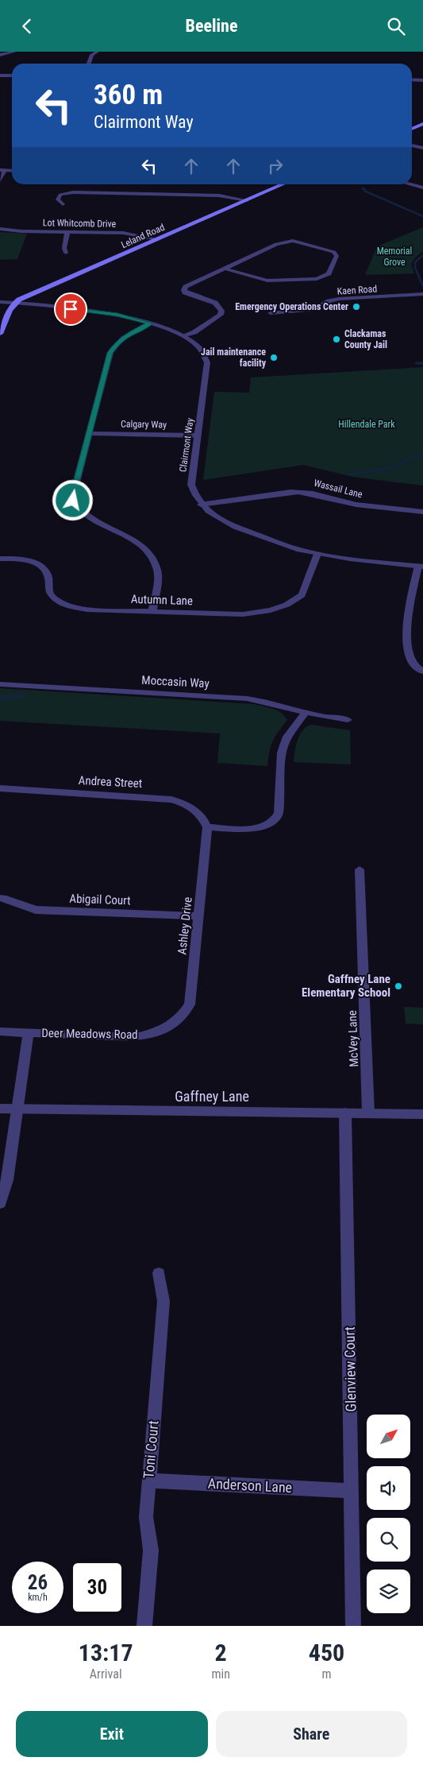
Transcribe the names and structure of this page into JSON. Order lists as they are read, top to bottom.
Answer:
{
  "streets": {
    "main road": ["Leland Road"],
    "street": [
      "Lot Whitcomb Drive",
      "Kaen Road",
      "Calgary Way",
      "Clairmont Way",
      "Wassail Lane",
      "Autumn Lane",
      "Moccasin Way",
      "Andrea Street",
      "Abigail Court",
      "Ashley Drive",
      "Deer Meadows Road",
      "McVey Lane",
      "Gaffney Lane",
      "Glenview Court",
      "Toni Court",
      "Anderson Lane"
    ]
  },
  "crossings": [
    ["Lot Whitcomb Drive", "Leland Road"],
    ["Leland Road", "Clairmont Way"],
    ["Calgary Way", "Clairmont Way"],
    ["Clairmont Way", "Wassail Lane"],
    ["Clairmont Way", "Autumn Lane"],
    ["Andrea Street", "Ashley Drive"],
    ["Abigail Court", "Ashley Drive"],
    ["Ashley Drive", "Deer Meadows Road"],
    ["McVey Lane", "Gaffney Lane"],
    ["Gaffney Lane", "Glenview Court"],
    ["Glenview Court", "Anderson Lane"],
    ["Toni Court", "Anderson Lane"]
  ],
  "parks": ["Memorial Grove", "Hillendale Park"],
  "places": [
    "Emergency Operations Center",
    "Clackamas County Jail",
    "Jail maintenance facility",
    "Gaffney Lane Elementary School"
  ],
  "north": "top right",
  "page": {
    "header": "Beeline",
    "turn": ["360 m", "Clairmont Way"],
    "speed": "26 km/h",
    "limit": "30",
    "eta": [
      "13:17",
      "Arrival",
      "2",
      "min",
      "450",
      "m"
    ],
    "buttons": ["Exit", "Share"]
  }
}
